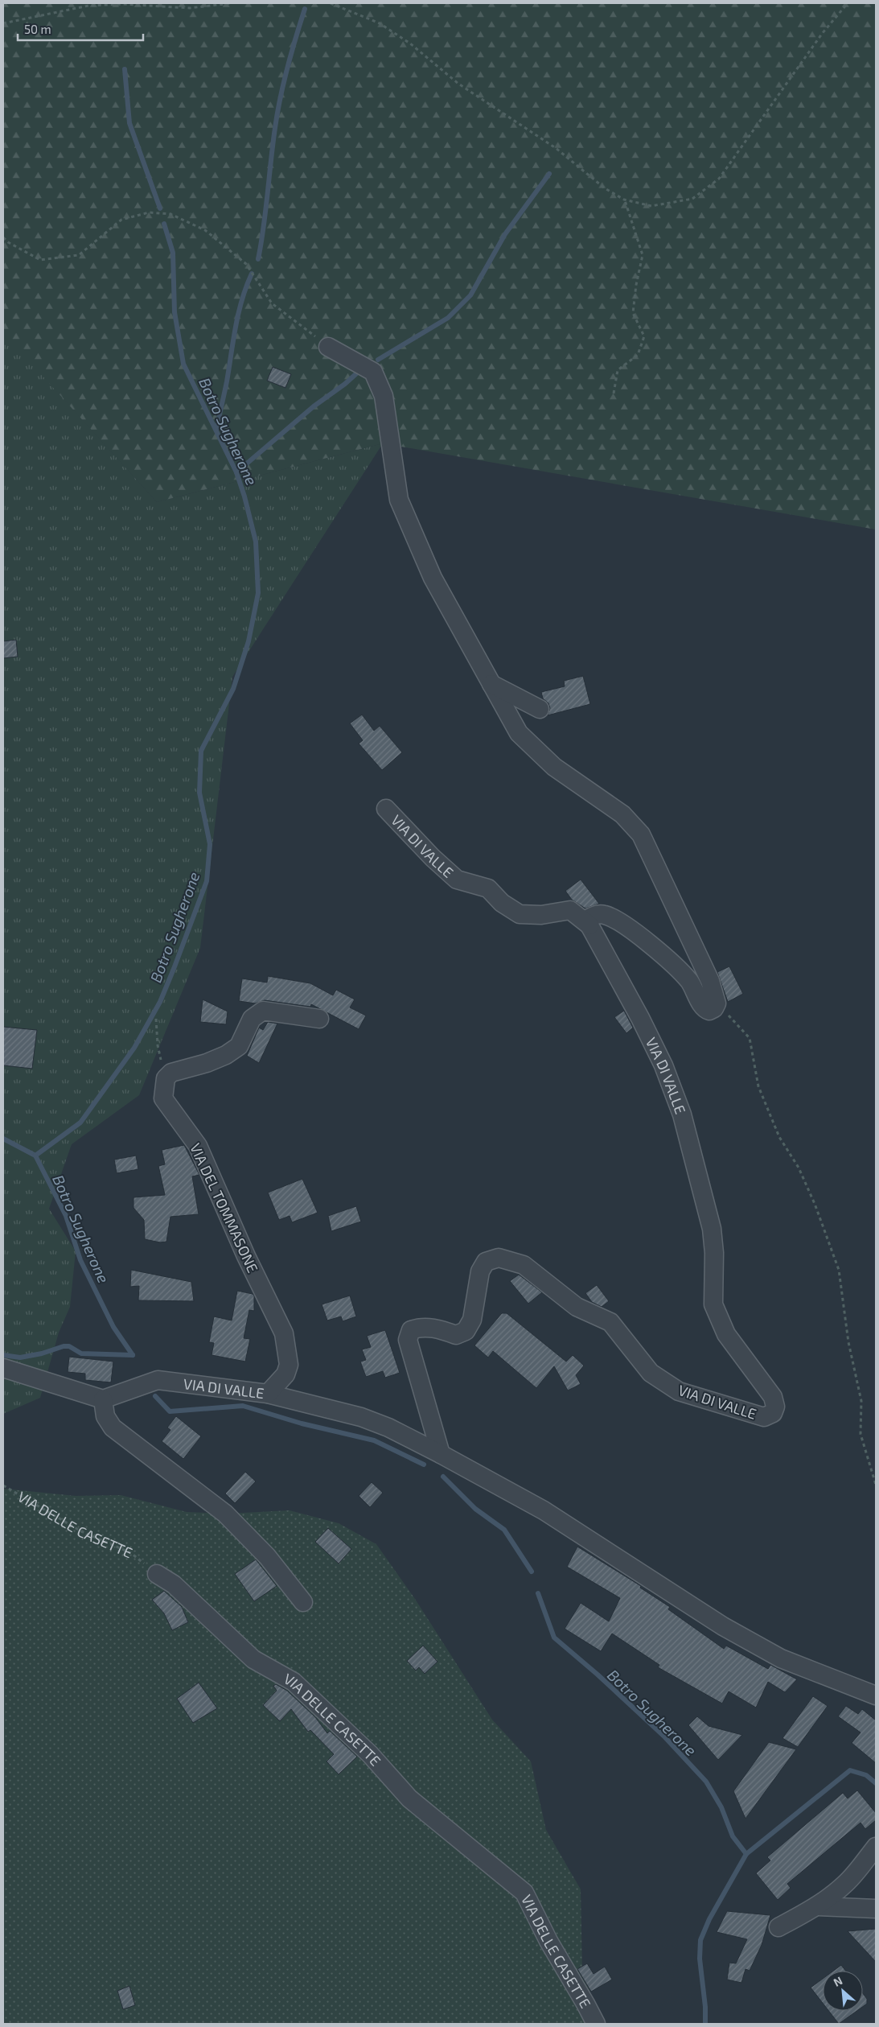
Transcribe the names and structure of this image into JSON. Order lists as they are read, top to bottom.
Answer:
{
  "streets": {
    "street": ["VIA DI VALLE", "VIA DEL TOMMASONE", "VIA DELLE CASETTE"]
  },
  "crossings": [
    ["VIA DI VALLE", "VIA DEL TOMMASONE"]
  ],
  "water": ["Botro Sugherone"],
  "scale_bar": "50 m",
  "north": "top left"
}
